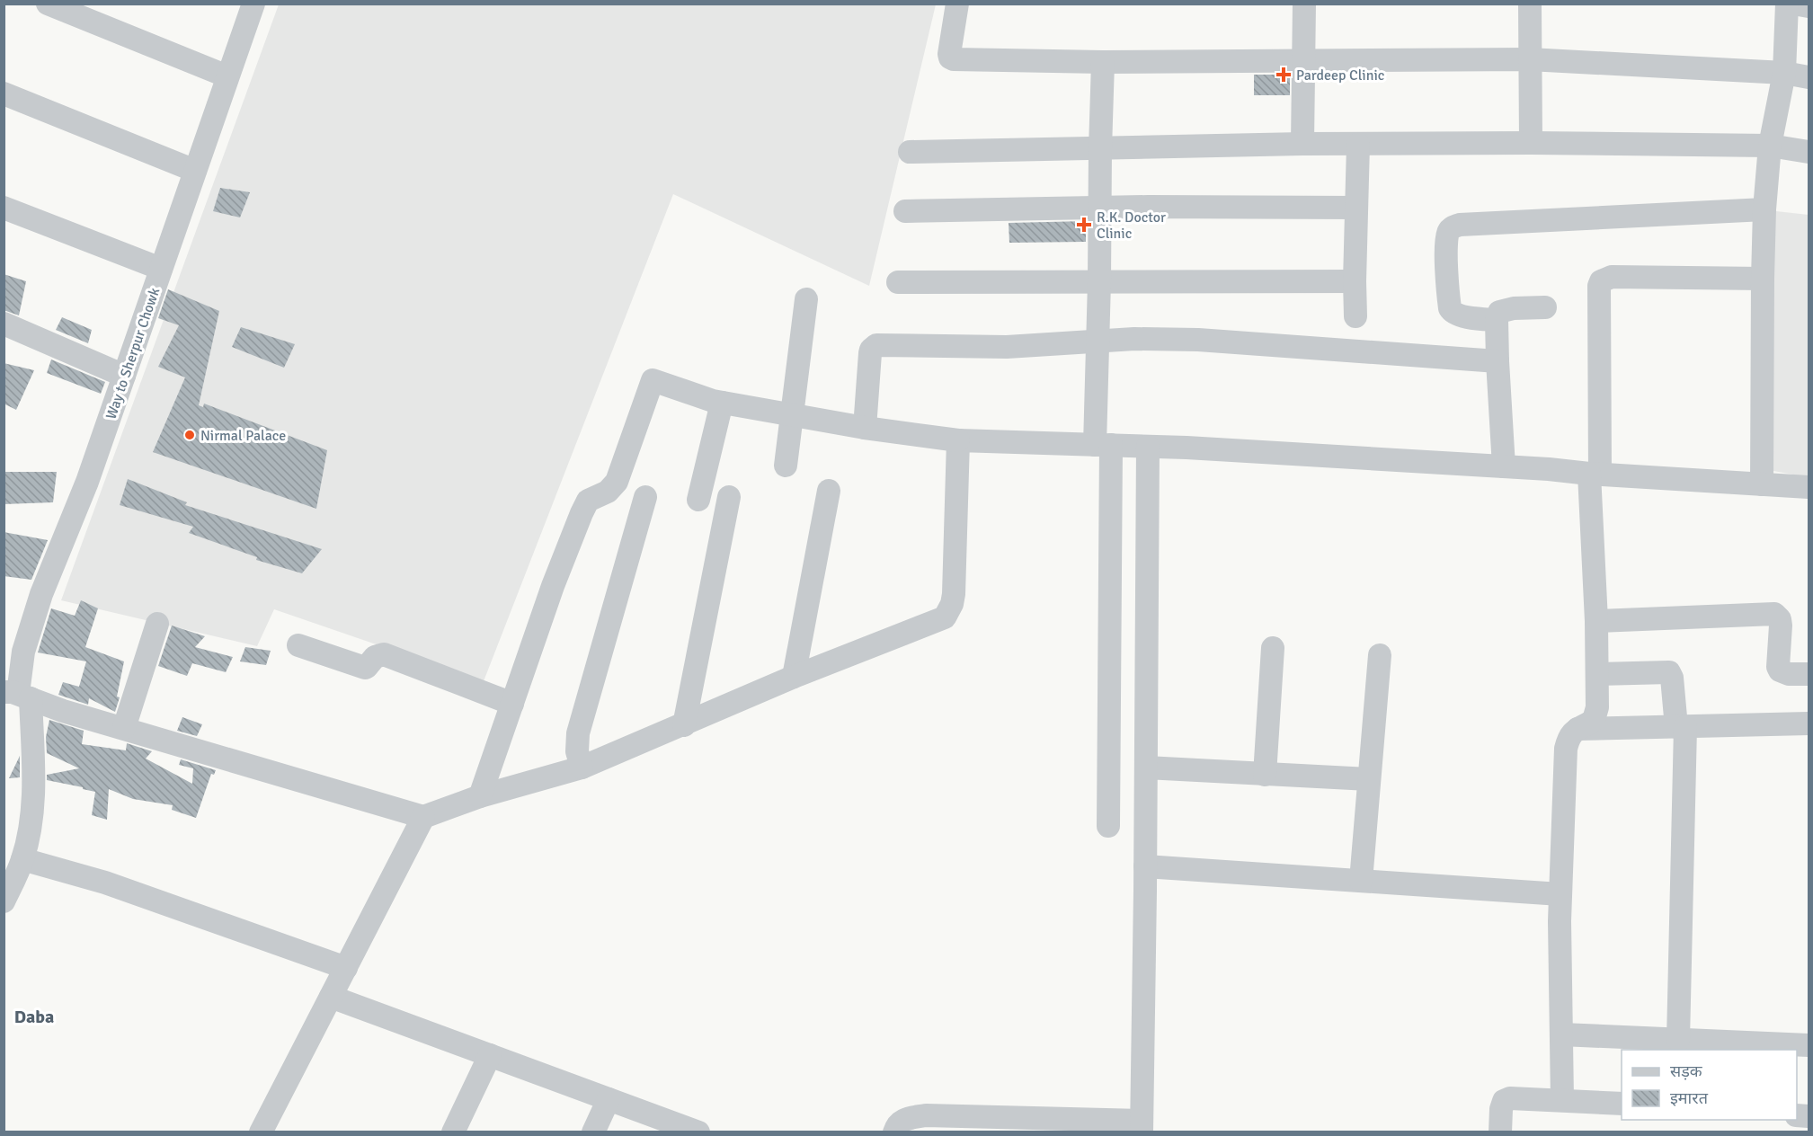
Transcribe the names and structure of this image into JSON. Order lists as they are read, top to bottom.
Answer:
{
  "streets": {
    "street": ["Way to Sherpur Chowk"]
  },
  "districts": ["Daba"],
  "places": {
    "health": ["Pardeep Clinic", "R.K. Doctor Clinic"],
    "other": ["Nirmal Palace"]
  },
  "legend": ["सड़क", "इमारत"]
}
